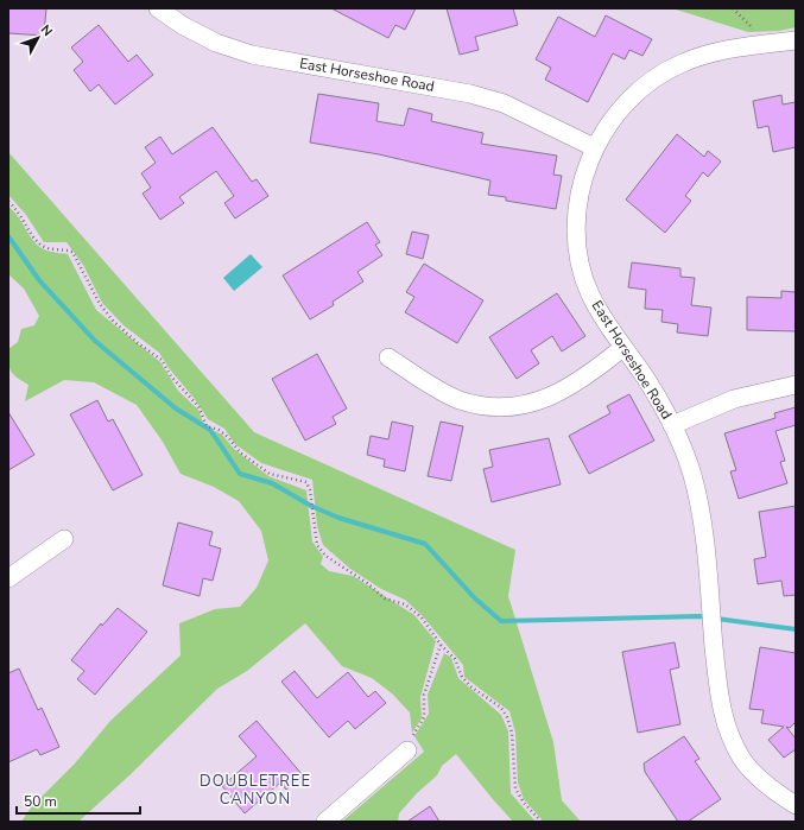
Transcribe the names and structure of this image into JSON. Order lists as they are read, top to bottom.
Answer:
{
  "streets": {
    "street": ["East Horseshoe Road"]
  },
  "districts": ["DOUBLETREE CANYON"],
  "scale_bar": "50 m",
  "north": "top right"
}
